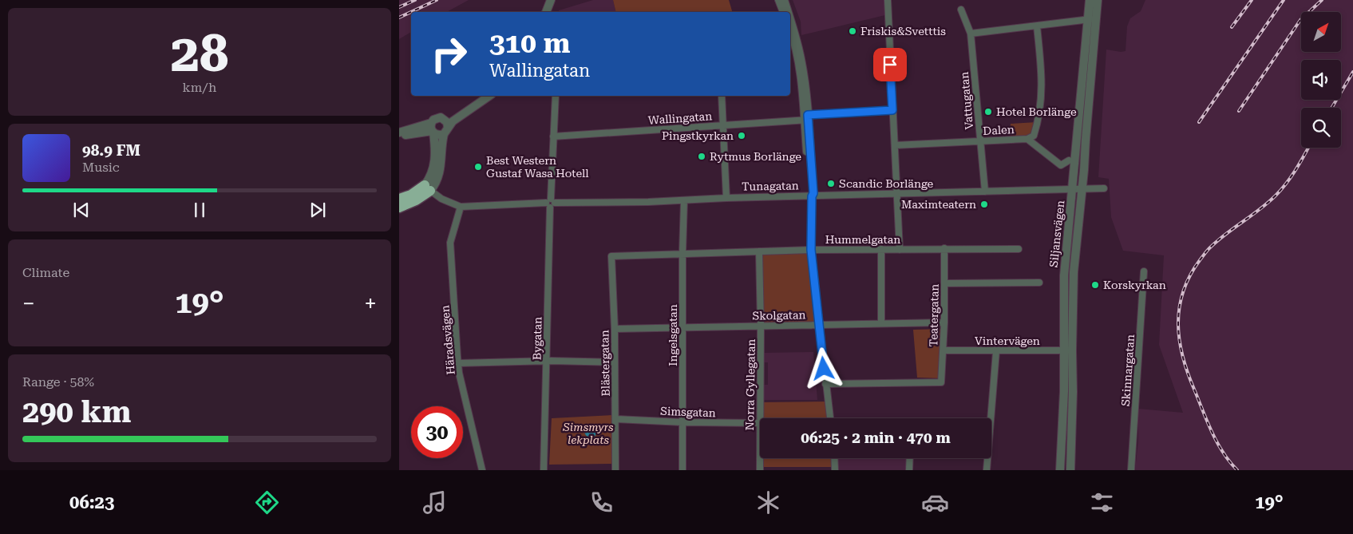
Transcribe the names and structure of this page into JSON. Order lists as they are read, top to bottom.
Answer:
{
  "streets": {
    "street": [
      "Vattugatan",
      "Wallingatan",
      "Dalen",
      "Tunagatan",
      "Siljansvägen",
      "Hummelgatan",
      "Skolgatan",
      "Teatergatan",
      "Ingelsgatan",
      "Bygatan",
      "Häradsvägen",
      "Vintervägen",
      "Blästergatan",
      "Skinnargatan",
      "Norra Gyllegatan",
      "Simsgatan"
    ]
  },
  "crossings": [
    ["Vattugatan", "Dalen"],
    ["Vattugatan", "Tunagatan"],
    ["Wallingatan", "Bygatan"],
    ["Tunagatan", "Siljansvägen"],
    ["Tunagatan", "Ingelsgatan"],
    ["Tunagatan", "Bygatan"],
    ["Tunagatan", "Häradsvägen"],
    ["Siljansvägen", "Vintervägen"],
    ["Hummelgatan", "Teatergatan"],
    ["Hummelgatan", "Ingelsgatan"],
    ["Hummelgatan", "Blästergatan"],
    ["Hummelgatan", "Norra Gyllegatan"],
    ["Skolgatan", "Teatergatan"],
    ["Skolgatan", "Ingelsgatan"],
    ["Skolgatan", "Blästergatan"],
    ["Skolgatan", "Norra Gyllegatan"],
    ["Teatergatan", "Vintervägen"],
    ["Ingelsgatan", "Simsgatan"],
    ["Blästergatan", "Simsgatan"]
  ],
  "parks": ["Simsmyrs lekplats"],
  "places": [
    "Friskis&Svetttis",
    "Hotel Borlänge",
    "Pingstkyrkan",
    "Rytmus Borlänge",
    "Best Western Gustaf Wasa Hotell",
    "Scandic Borlänge",
    "Maximteatern",
    "Korskyrkan"
  ],
  "north": "top right",
  "page": {
    "tile": [
      ["28", "km/h"],
      "Climate",
      ["Range · 58%", "290 km"]
    ],
    "turn": ["310 m", "Wallingatan"],
    "song": ["98.9 FM", "Music"],
    "heat": ["−", "19°", "+"],
    "limit": "30",
    "trip": "06:25 · 2 min · 470 m",
    "tabs": ["06:23", "19°"]
  }
}
